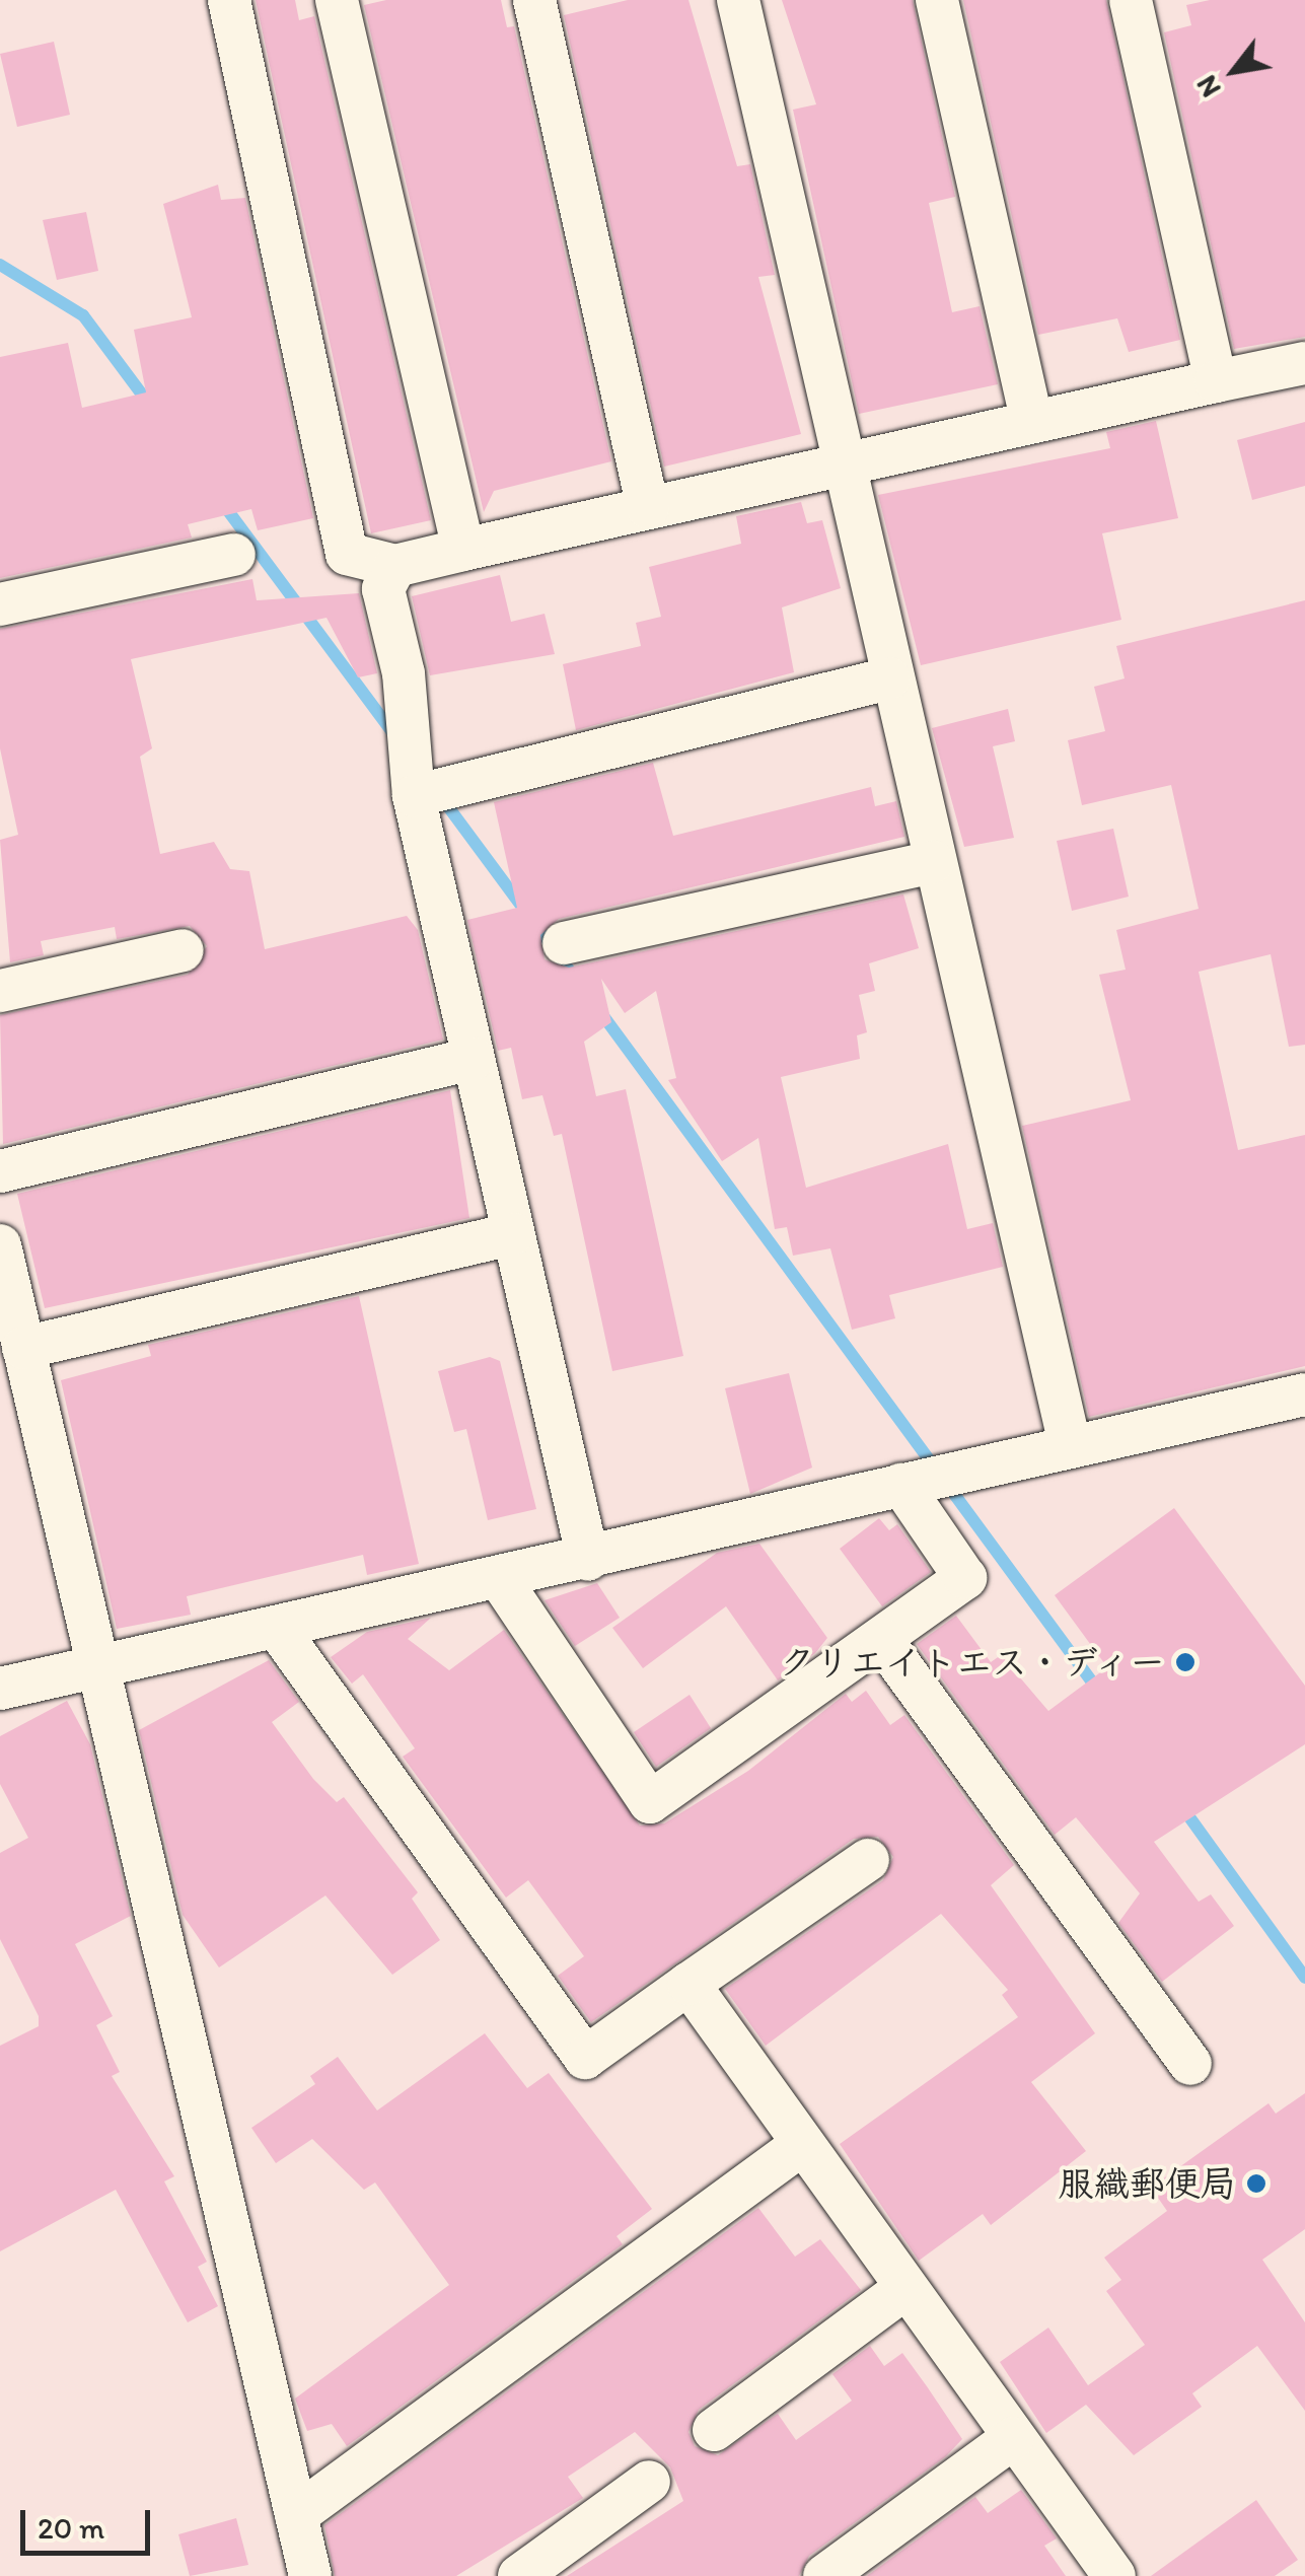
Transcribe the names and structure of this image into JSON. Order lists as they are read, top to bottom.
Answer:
{
  "places": ["クリエイトエス・ディー", "服織郵便局"],
  "scale_bar": "20 m",
  "north": "bottom left"
}
